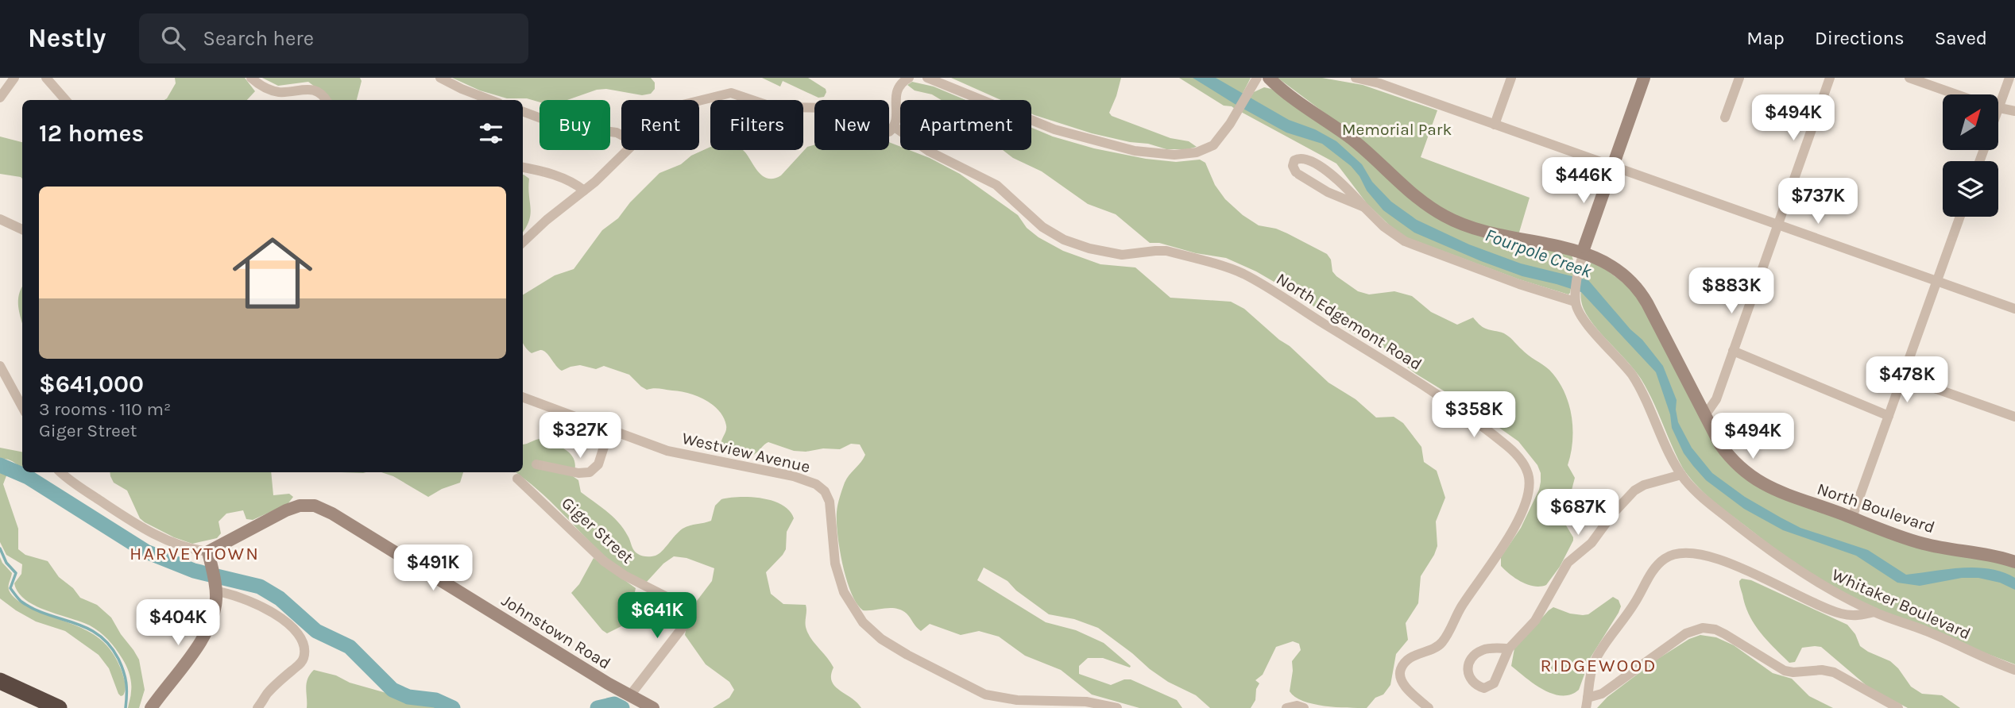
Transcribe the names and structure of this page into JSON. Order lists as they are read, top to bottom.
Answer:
{
  "streets": {
    "street": [
      "North Edgemont Road",
      "Westview Avenue",
      "North Boulevard",
      "Giger Street",
      "Whitaker Boulevard",
      "Johnstown Road"
    ]
  },
  "crossings": [
    ["Giger Street", "Johnstown Road"]
  ],
  "districts": ["HARVEYTOWN", "RIDGEWOOD"],
  "water": ["Fourpole Creek"],
  "parks": ["Memorial Park"],
  "north": "top right",
  "page": {
    "header": "Nestly",
    "search": "Search here",
    "nav": ["Map", "Directions", "Saved"],
    "price": [
      "$494K",
      "$446K",
      "$737K",
      "$883K",
      "$478K",
      "$358K",
      "$327K",
      "$494K",
      "$687K",
      "$491K",
      "$641K",
      "$404K"
    ],
    "chip": [
      "Buy",
      "Rent",
      "Filters",
      "New",
      "Apartment"
    ],
    "heading": "12 homes",
    "list": [
      {
        "name": "$641,000",
        "note": "3 rooms · 110 m² · Giger Street"
      }
    ]
  }
}
